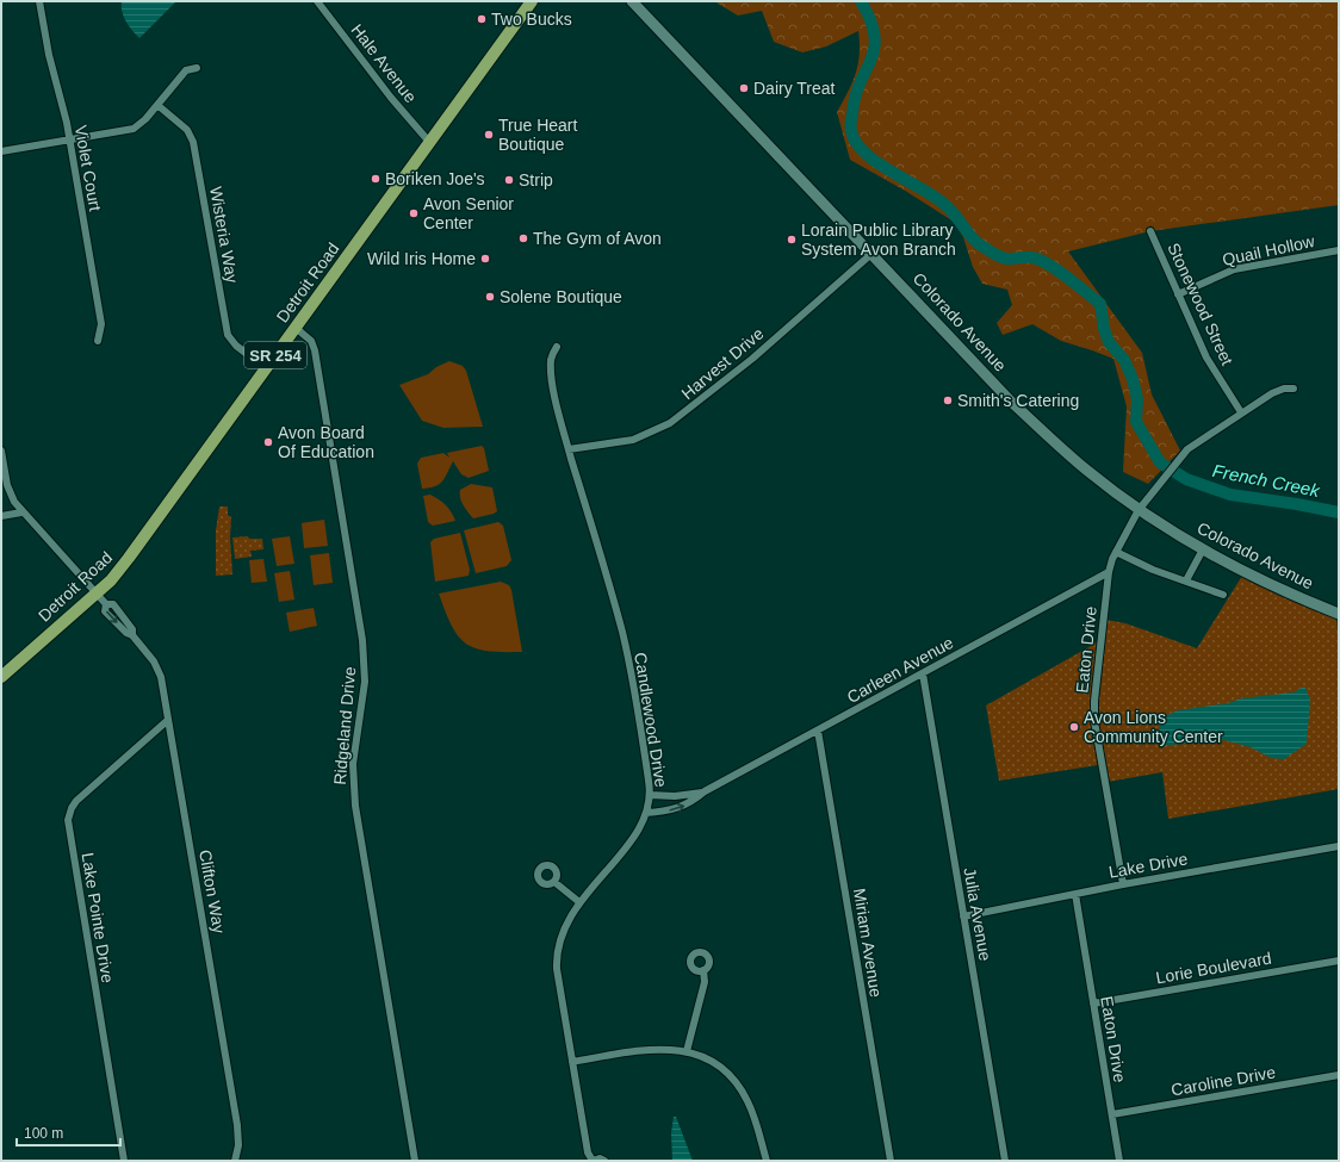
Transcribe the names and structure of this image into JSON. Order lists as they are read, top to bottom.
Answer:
{
  "streets": {
    "main road": ["Detroit Road", "Colorado Avenue", "SR 254"],
    "street": [
      "Hale Avenue",
      "Violet Court",
      "Wisteria Way",
      "Quail Hollow",
      "Stonewood Street",
      "Harvest Drive",
      "Eaton Drive",
      "Carleen Avenue",
      "Candlewood Drive",
      "Ridgeland Drive",
      "Lake Drive",
      "Clifton Way",
      "Julia Avenue",
      "Lake Pointe Drive",
      "Miriam Avenue",
      "Lorie Boulevard",
      "Caroline Drive"
    ]
  },
  "crossings": [
    ["Hale Avenue", "Detroit Road"],
    ["Wisteria Way", "Detroit Road"],
    ["Quail Hollow", "Stonewood Street"],
    ["Detroit Road", "Ridgeland Drive"],
    ["Detroit Road", "Clifton Way"],
    ["Stonewood Street", "Eaton Drive"],
    ["Colorado Avenue", "Harvest Drive"],
    ["Colorado Avenue", "Eaton Drive"],
    ["Harvest Drive", "Candlewood Drive"],
    ["Eaton Drive", "Carleen Avenue"],
    ["Eaton Drive", "Lake Drive"],
    ["Eaton Drive", "Lorie Boulevard"],
    ["Eaton Drive", "Caroline Drive"],
    ["Carleen Avenue", "Candlewood Drive"],
    ["Carleen Avenue", "Julia Avenue"],
    ["Carleen Avenue", "Miriam Avenue"],
    ["Lake Drive", "Julia Avenue"],
    ["Clifton Way", "Lake Pointe Drive"]
  ],
  "water": ["French Creek"],
  "places": [
    "Two Bucks",
    "Dairy Treat",
    "True Heart Boutique",
    "Boriken Joe's",
    "Strip",
    "Avon Senior Center",
    "The Gym of Avon",
    "Lorain Public Library System Avon Branch",
    "Wild Iris Home",
    "Solene Boutique",
    "Smith's Catering",
    "Avon Board Of Education",
    "Avon Lions Community Center"
  ],
  "scale_bar": "100 m"
}
